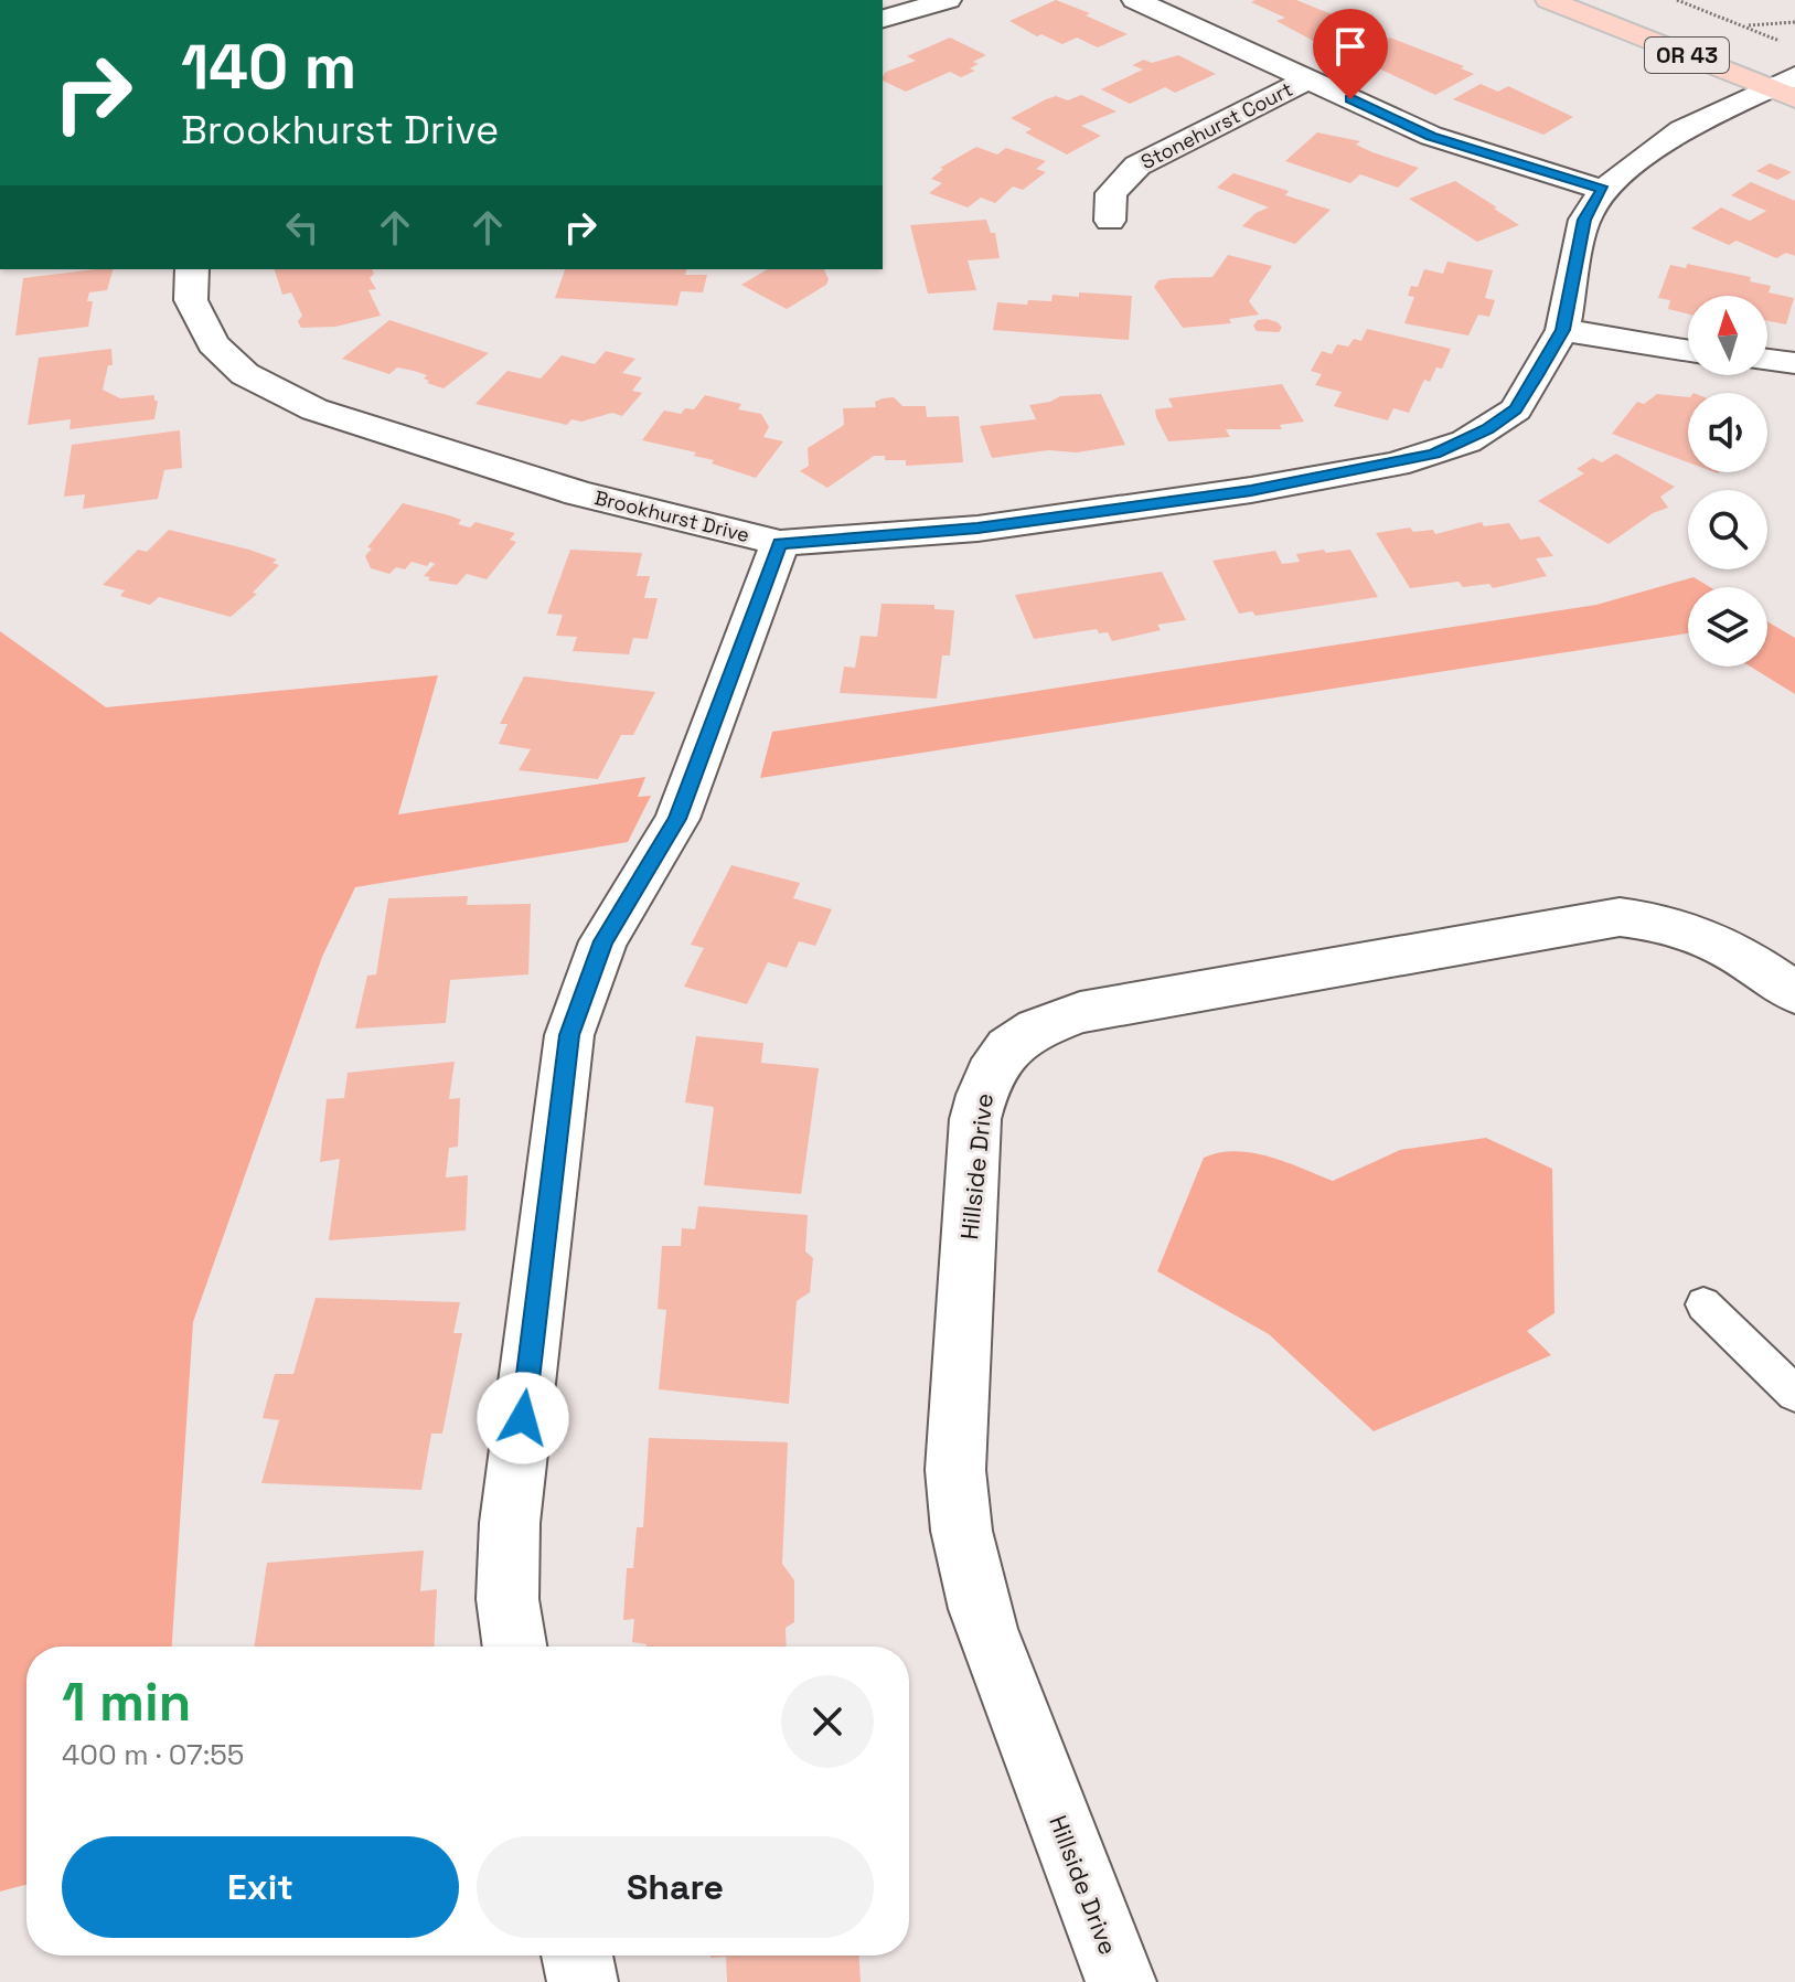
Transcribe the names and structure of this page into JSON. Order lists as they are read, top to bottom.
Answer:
{
  "streets": {
    "main road": ["OR 43"],
    "street": ["Stonehurst Court", "Brookhurst Drive", "Hillside Drive"]
  },
  "crossings": [
    ["OR 43", "Brookhurst Drive"]
  ],
  "north": "top",
  "page": {
    "turn": ["140 m", "Brookhurst Drive"],
    "heading": ["1 min", "400 m · 07:55"],
    "buttons": ["Exit", "Share"]
  }
}
